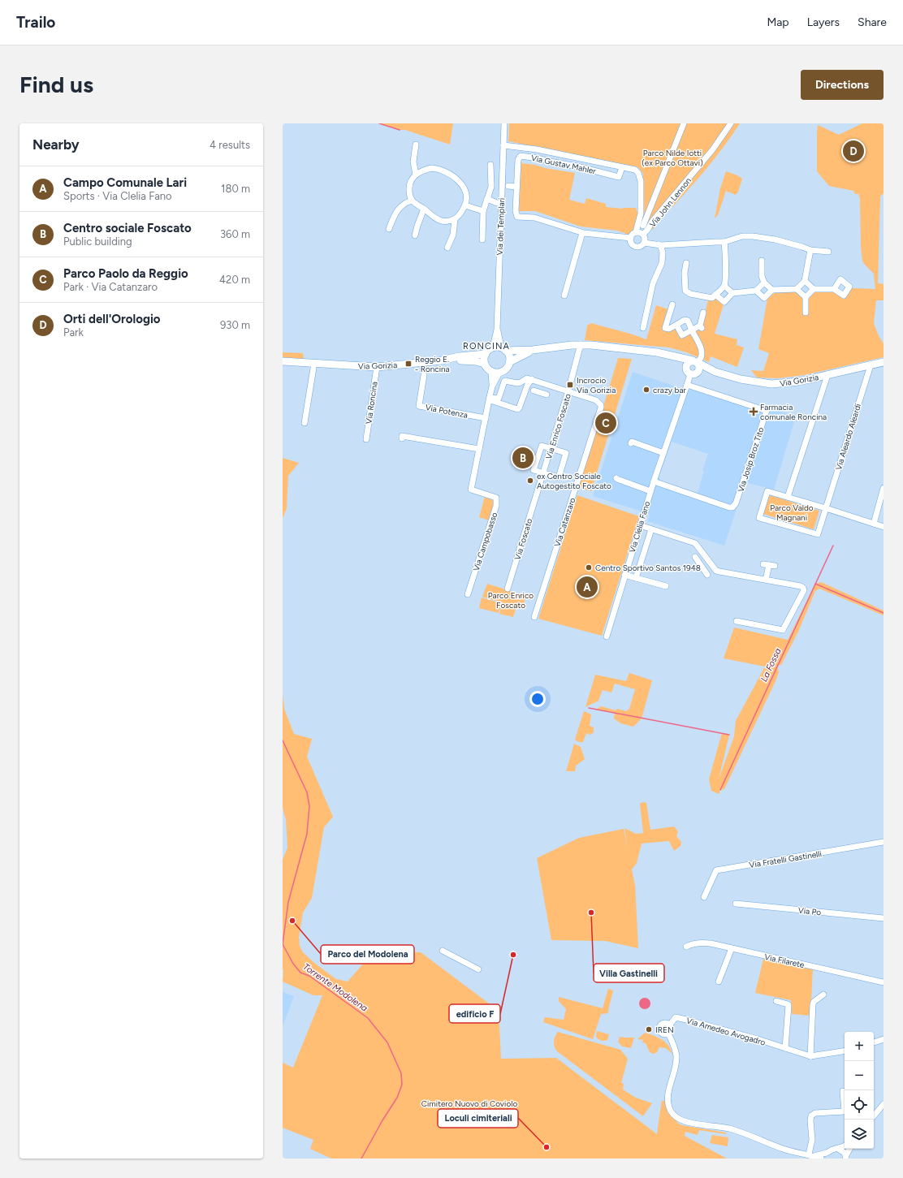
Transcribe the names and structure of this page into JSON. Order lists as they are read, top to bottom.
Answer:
{
  "streets": {
    "main road": ["Via Gorizia"],
    "street": [
      "Via Gustav Mahler",
      "Via John Lennon",
      "Via dei Templari",
      "Via Roncina",
      "Via Potenza",
      "Via Enrico Foscato",
      "Via Aleardo Aleardi",
      "Via Josip Broz Tito",
      "Via Catanzaro",
      "Via Clelia Fano",
      "Via Foscato",
      "Via Campobasso",
      "Via Fratelli Gastinelli",
      "Via Po",
      "Via Filarete",
      "Via Amedeo Avogadro"
    ]
  },
  "crossings": [
    ["Via Gustav Mahler", "Via John Lennon"],
    ["Via John Lennon", "Via dei Templari"],
    ["Via Gorizia", "Via Roncina"],
    ["Via Gorizia", "Via Enrico Foscato"],
    ["Via Gorizia", "Via Aleardo Aleardi"],
    ["Via Gorizia", "Via Clelia Fano"],
    ["Via Potenza", "Via Campobasso"],
    ["Via Enrico Foscato", "Via Catanzaro"],
    ["Via Enrico Foscato", "Via Foscato"],
    ["Via Josip Broz Tito", "Via Clelia Fano"]
  ],
  "districts": ["RONCINA"],
  "water": ["La Fossa", "Torrente Modolena"],
  "parks": [
    "Parco Nilde Iotti (ex Parco Ottavi)",
    "Parco Valdo Magnani",
    "Parco Enrico Foscato",
    "Cimitero Nuovo di Coviolo"
  ],
  "places": {
    "transit": ["Reggio E. - Roncina", "Incrocio Via Gorizia"],
    "other": [
      "crazy bar",
      "ex Centro Sociale Autogestito Foscato",
      "Centro Sportivo Santos 1948",
      "Villa Gastinelli",
      "Parco del Modolena",
      "edificio F",
      "IREN",
      "Loculi cimiteriali"
    ],
    "health": ["Farmacia comunale Roncina"]
  },
  "page": {
    "header": "Trailo",
    "nav": ["Map", "Layers", "Share"],
    "buttons": "Directions",
    "title": "Find us",
    "heading": ["Nearby", "4 results"],
    "pins": [
      "D",
      "C",
      "B",
      "A"
    ],
    "list": [
      {
        "mark": "A",
        "name": "Campo Comunale Lari",
        "note": "Sports · Via Clelia Fano",
        "value": "180 m"
      },
      {
        "mark": "B",
        "name": "Centro sociale Foscato",
        "note": "Public building",
        "value": "360 m"
      },
      {
        "mark": "C",
        "name": "Parco Paolo da Reggio",
        "note": "Park · Via Catanzaro",
        "value": "420 m"
      },
      {
        "mark": "D",
        "name": "Orti dell'Orologio",
        "note": "Park",
        "value": "930 m"
      }
    ],
    "map_buttons": ["+", "−"]
  }
}
